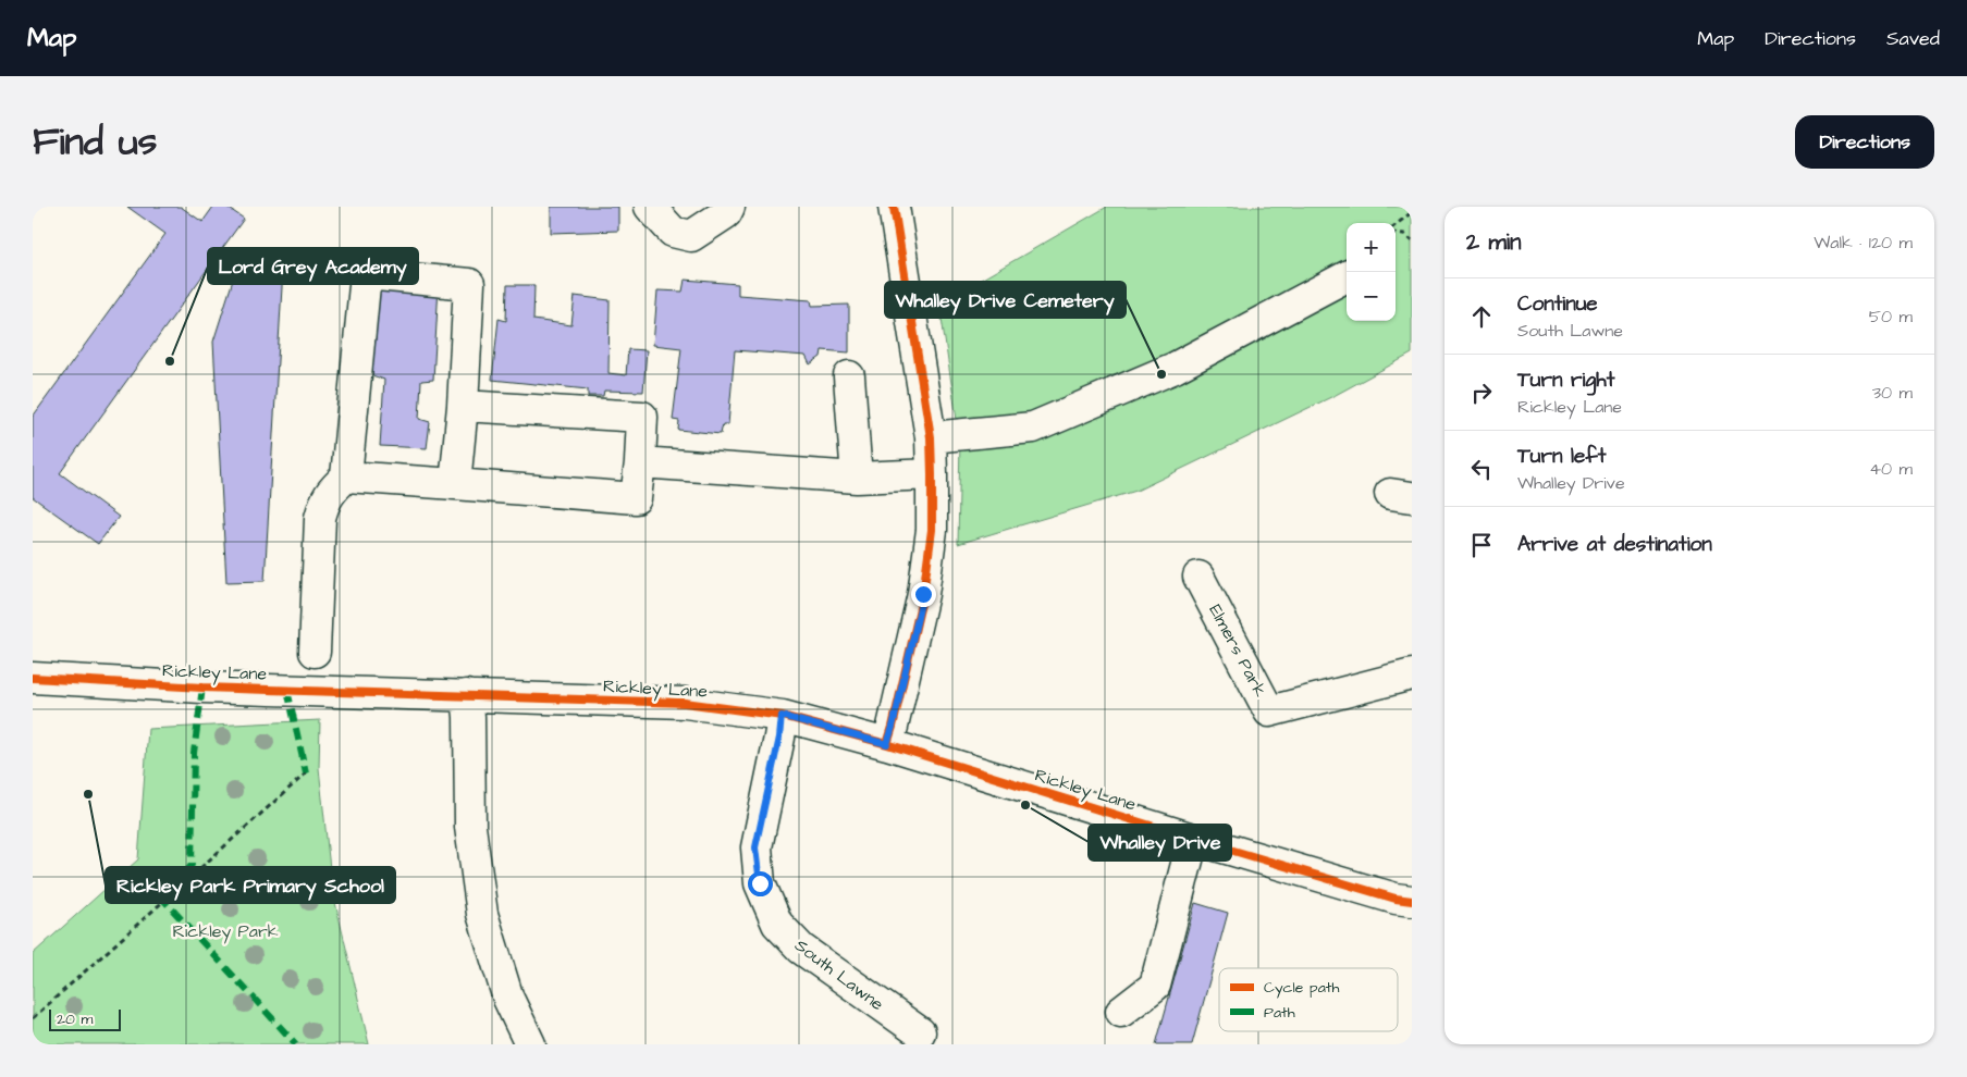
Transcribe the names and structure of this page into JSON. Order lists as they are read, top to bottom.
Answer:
{
  "streets": {
    "street": ["Elmers Park", "Rickley Lane", "South Lawne"]
  },
  "crossings": [
    ["Rickley Lane", "South Lawne"]
  ],
  "parks": ["Rickley Park"],
  "places": [
    "Lord Grey Academy",
    "Whalley Drive Cemetery",
    "Rickley Park Primary School",
    "Whalley Drive"
  ],
  "legend": ["Cycle path", "Path"],
  "scale_bar": "20 m",
  "page": {
    "header": "Map",
    "nav": ["Map", "Directions", "Saved"],
    "title": "Find us",
    "buttons": "Directions",
    "heading": ["2 min", "Walk · 120 m"],
    "map_buttons": ["+", "−"],
    "list": [
      ["Continue", "South Lawne", "50 m"],
      ["Turn right", "Rickley Lane", "30 m"],
      ["Turn left", "Whalley Drive", "40 m"],
      "Arrive at destination"
    ],
    "scale": "20 m"
  }
}
